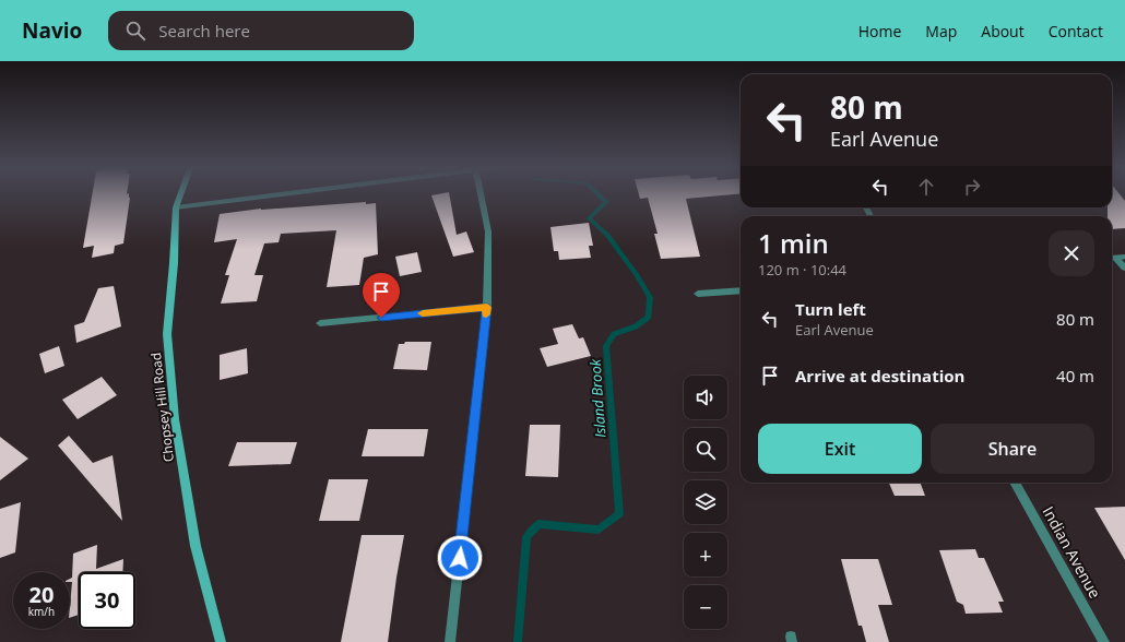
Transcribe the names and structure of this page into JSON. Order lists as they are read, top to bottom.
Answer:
{
  "streets": {
    "street": ["Chopsey Hill Road", "Indian Avenue"]
  },
  "water": ["Island Brook"],
  "page": {
    "header": "Navio",
    "search": "Search here",
    "nav": [
      "Home",
      "Map",
      "About",
      "Contact"
    ],
    "turn": ["80 m", "Earl Avenue"],
    "heading": ["1 min", "120 m · 10:44"],
    "list": [
      {
        "name": "Turn left",
        "note": "Earl Avenue",
        "value": "80 m"
      },
      {
        "name": "Arrive at destination",
        "value": "40 m"
      }
    ],
    "map_buttons": ["+", "−"],
    "buttons": ["Exit", "Share"],
    "speed": "20 km/h",
    "limit": "30"
  }
}
